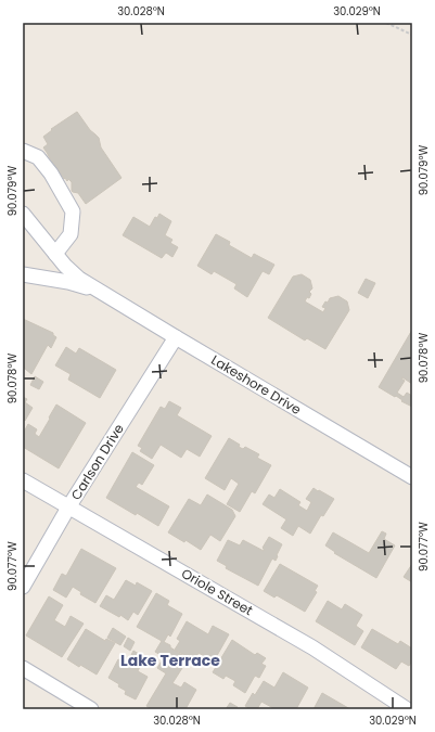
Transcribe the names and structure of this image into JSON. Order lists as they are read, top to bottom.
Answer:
{
  "streets": {
    "street": ["Lakeshore Drive", "Carlson Drive", "Oriole Street"]
  },
  "crossings": [
    ["Lakeshore Drive", "Carlson Drive"],
    ["Carlson Drive", "Oriole Street"]
  ],
  "districts": ["Lake Terrace"],
  "coordinates": [
    "30.028°N",
    "30.029°N",
    "90.079°W",
    "90.078°W",
    "90.077°W"
  ]
}
